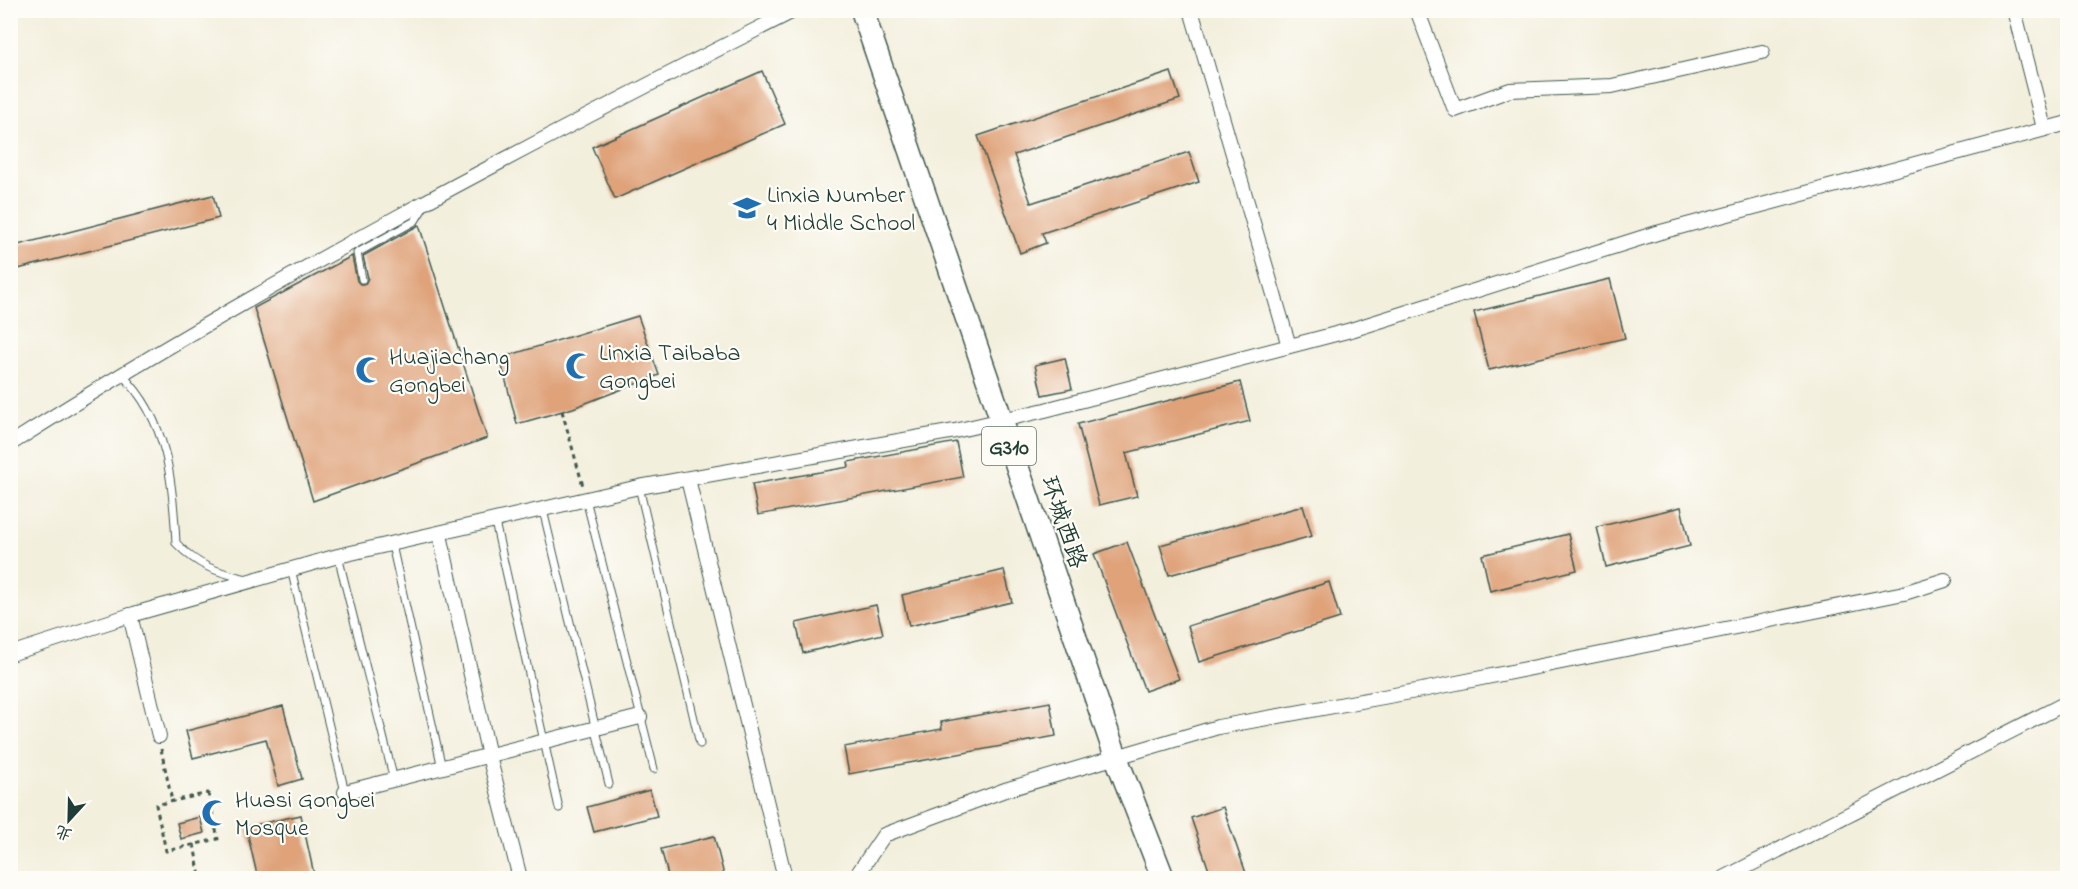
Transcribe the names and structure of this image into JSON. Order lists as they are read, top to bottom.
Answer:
{
  "streets": {
    "highway": ["G310", "环城西路"]
  },
  "places": {
    "school or university": ["Linxia Number 4 Middle School"],
    "mosque": ["Linxia Taibaba Gongbei", "Huajiachang Gongbei", "Huasi Gongbei Mosque"]
  },
  "north": "bottom"
}
